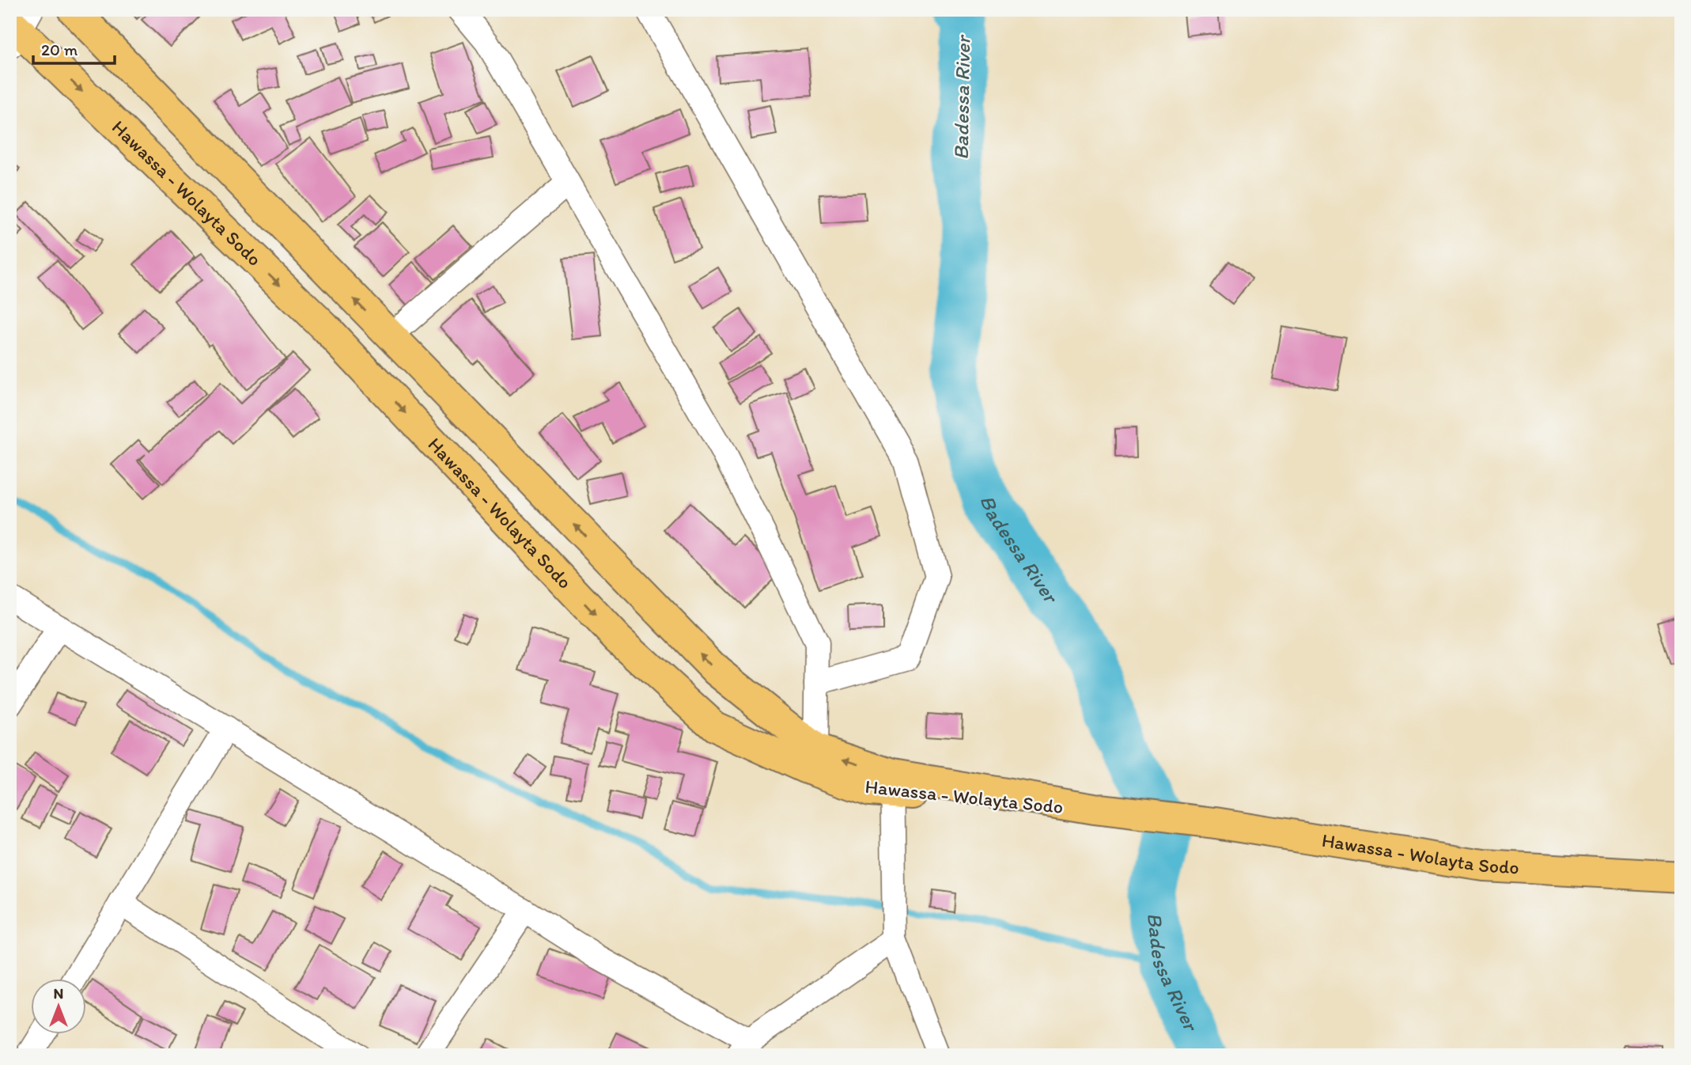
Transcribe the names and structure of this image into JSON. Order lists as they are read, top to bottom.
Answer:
{
  "streets": {
    "main road": ["Hawassa - Wolayta Sodo"]
  },
  "water": ["Badessa River"],
  "scale_bar": "20 m",
  "north": "top"
}
